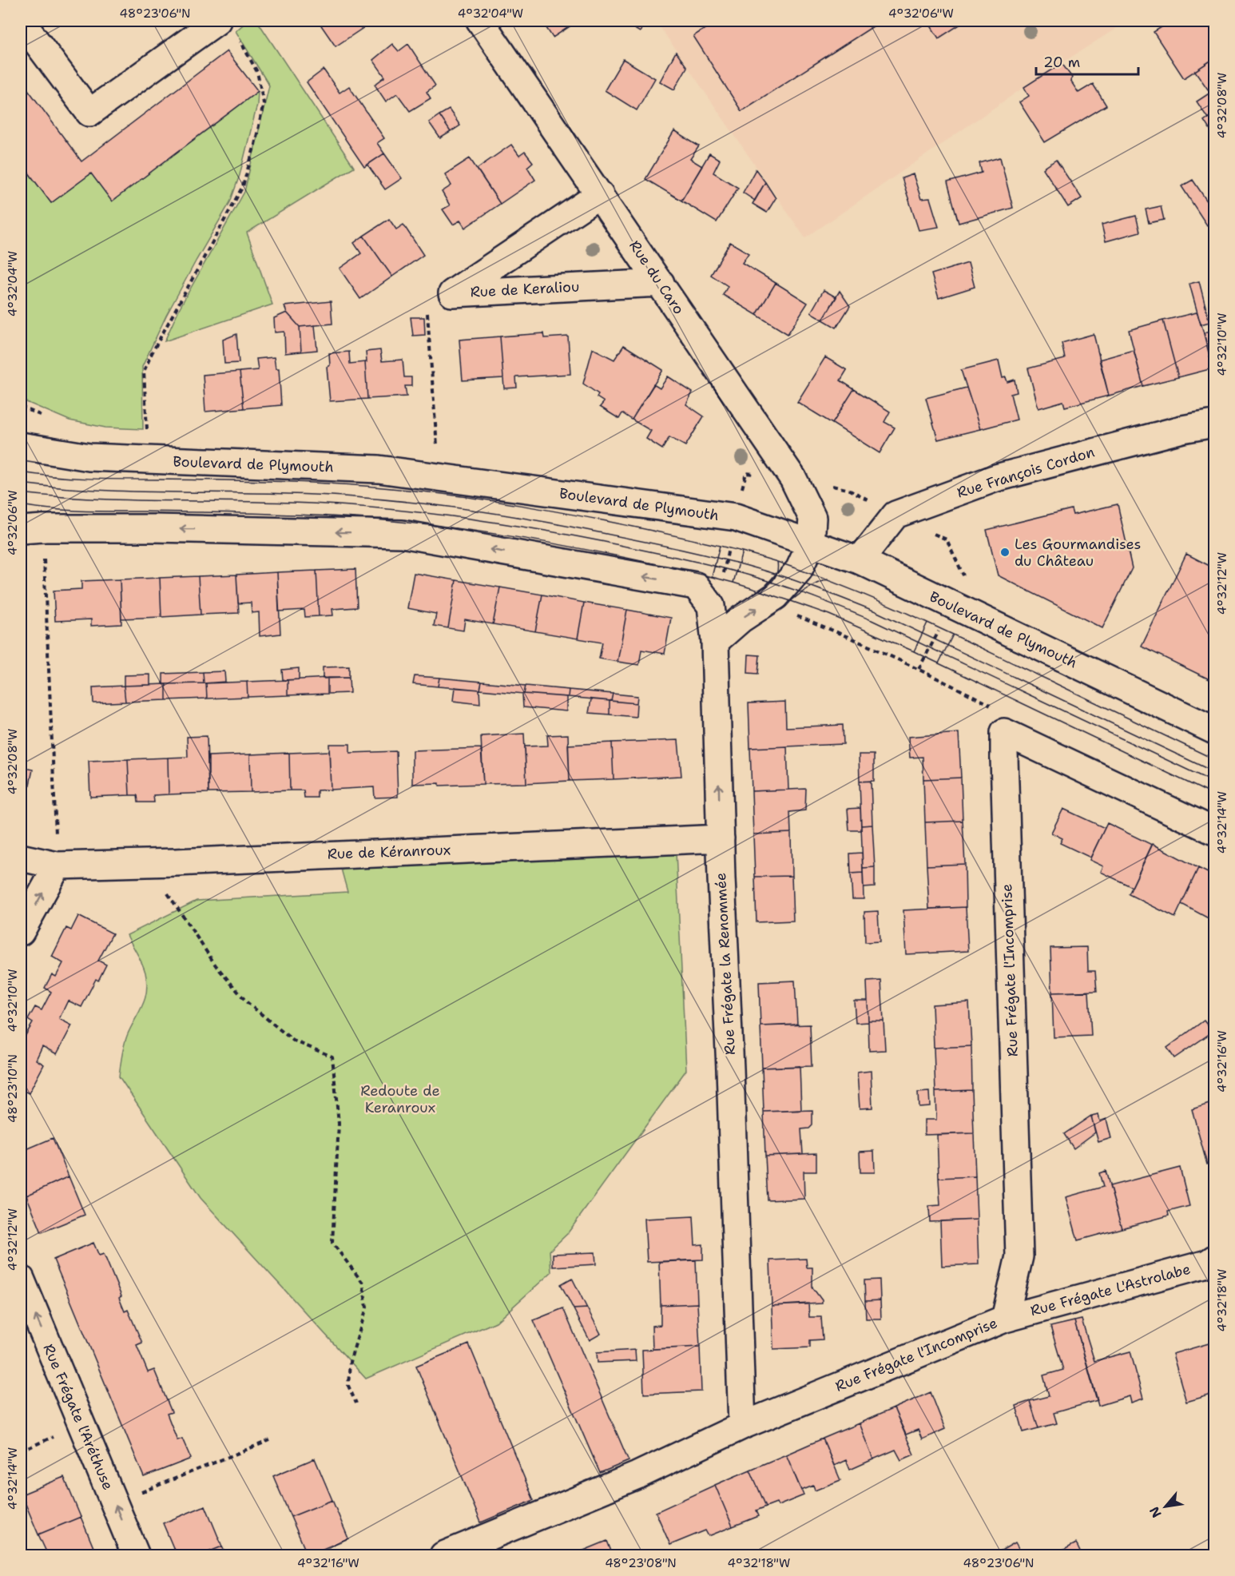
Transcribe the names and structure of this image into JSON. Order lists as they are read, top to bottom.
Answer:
{
  "streets": {
    "street": [
      "Rue du Caro",
      "Rue de Keraliou",
      "Boulevard de Plymouth",
      "Rue François Cordon",
      "Rue de Kéranroux",
      "Rue Frégate la Renommée",
      "Rue Frégate l'Incomprise",
      "Rue Frégate L'Astrolabe",
      "Rue Frégate l'Aréthuse"
    ]
  },
  "crossings": [
    ["Rue du Caro", "Rue de Keraliou"],
    ["Rue du Caro", "Boulevard de Plymouth"],
    ["Boulevard de Plymouth", "Rue François Cordon"],
    ["Rue de Kéranroux", "Rue Frégate la Renommée"],
    ["Rue Frégate la Renommée", "Rue Frégate l'Incomprise"],
    ["Rue Frégate l'Incomprise", "Rue Frégate L'Astrolabe"]
  ],
  "one_way": ["Rue Frégate l'Aréthuse"],
  "parks": ["Redoute de Keranroux"],
  "places": ["Les Gourmandises du Château"],
  "scale_bar": "20 m",
  "north": "bottom left",
  "coordinates": [
    "48°23'06\"N",
    "4°32'04\"W",
    "4°32'06\"W",
    "4°32'08\"W",
    "4°32'10\"W",
    "4°32'12\"W",
    "4°32'14\"W",
    "4°32'16\"W",
    "48°23'10\"N",
    "4°32'18\"W",
    "48°23'08\"N"
  ]
}
